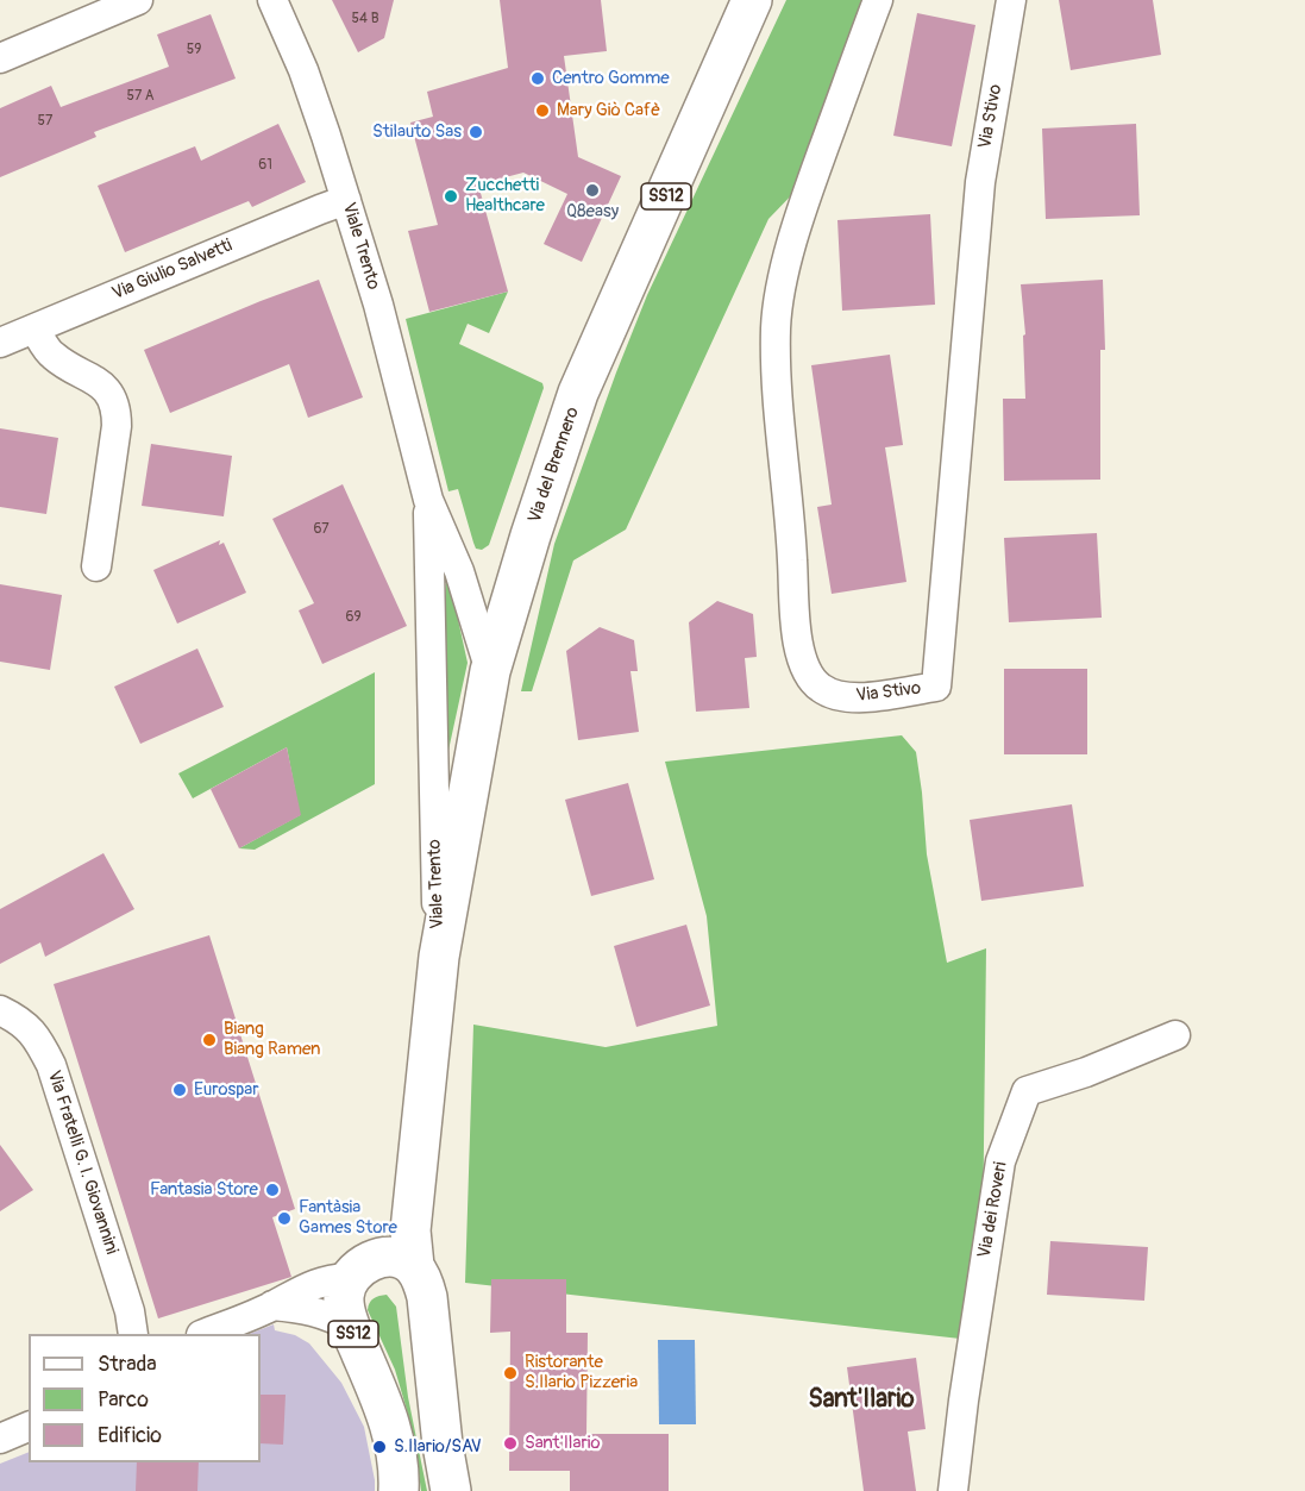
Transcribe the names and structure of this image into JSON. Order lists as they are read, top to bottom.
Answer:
{
  "streets": {
    "main road": ["SS12", "Viale Trento", "Via del Brennero"],
    "street": [
      "Via Stivo",
      "Via Giulio Salvetti",
      "Via Fratelli G. I. Giovannini",
      "Via dei Roveri"
    ]
  },
  "crossings": [
    ["Viale Trento", "Via Giulio Salvetti"],
    ["Viale Trento", "Via del Brennero"]
  ],
  "districts": ["Sant'Ilario"],
  "places": [
    "Centro Gomme",
    "Mary Giò Cafè",
    "Stilauto Sas",
    "Q8easy",
    "Zucchetti Healthcare",
    "Biang Biang Ramen",
    "Eurospar",
    "Fantasia Store",
    "Fantàsia Games Store",
    "Ristorante S.Ilario Pizzeria",
    "Sant'Ilario",
    "S.Ilario/SAV"
  ],
  "house_numbers": [
    "54 B",
    "59",
    "57 A",
    "57",
    "61",
    "67",
    "69"
  ],
  "legend": ["Strada", "Parco", "Edificio"]
}
